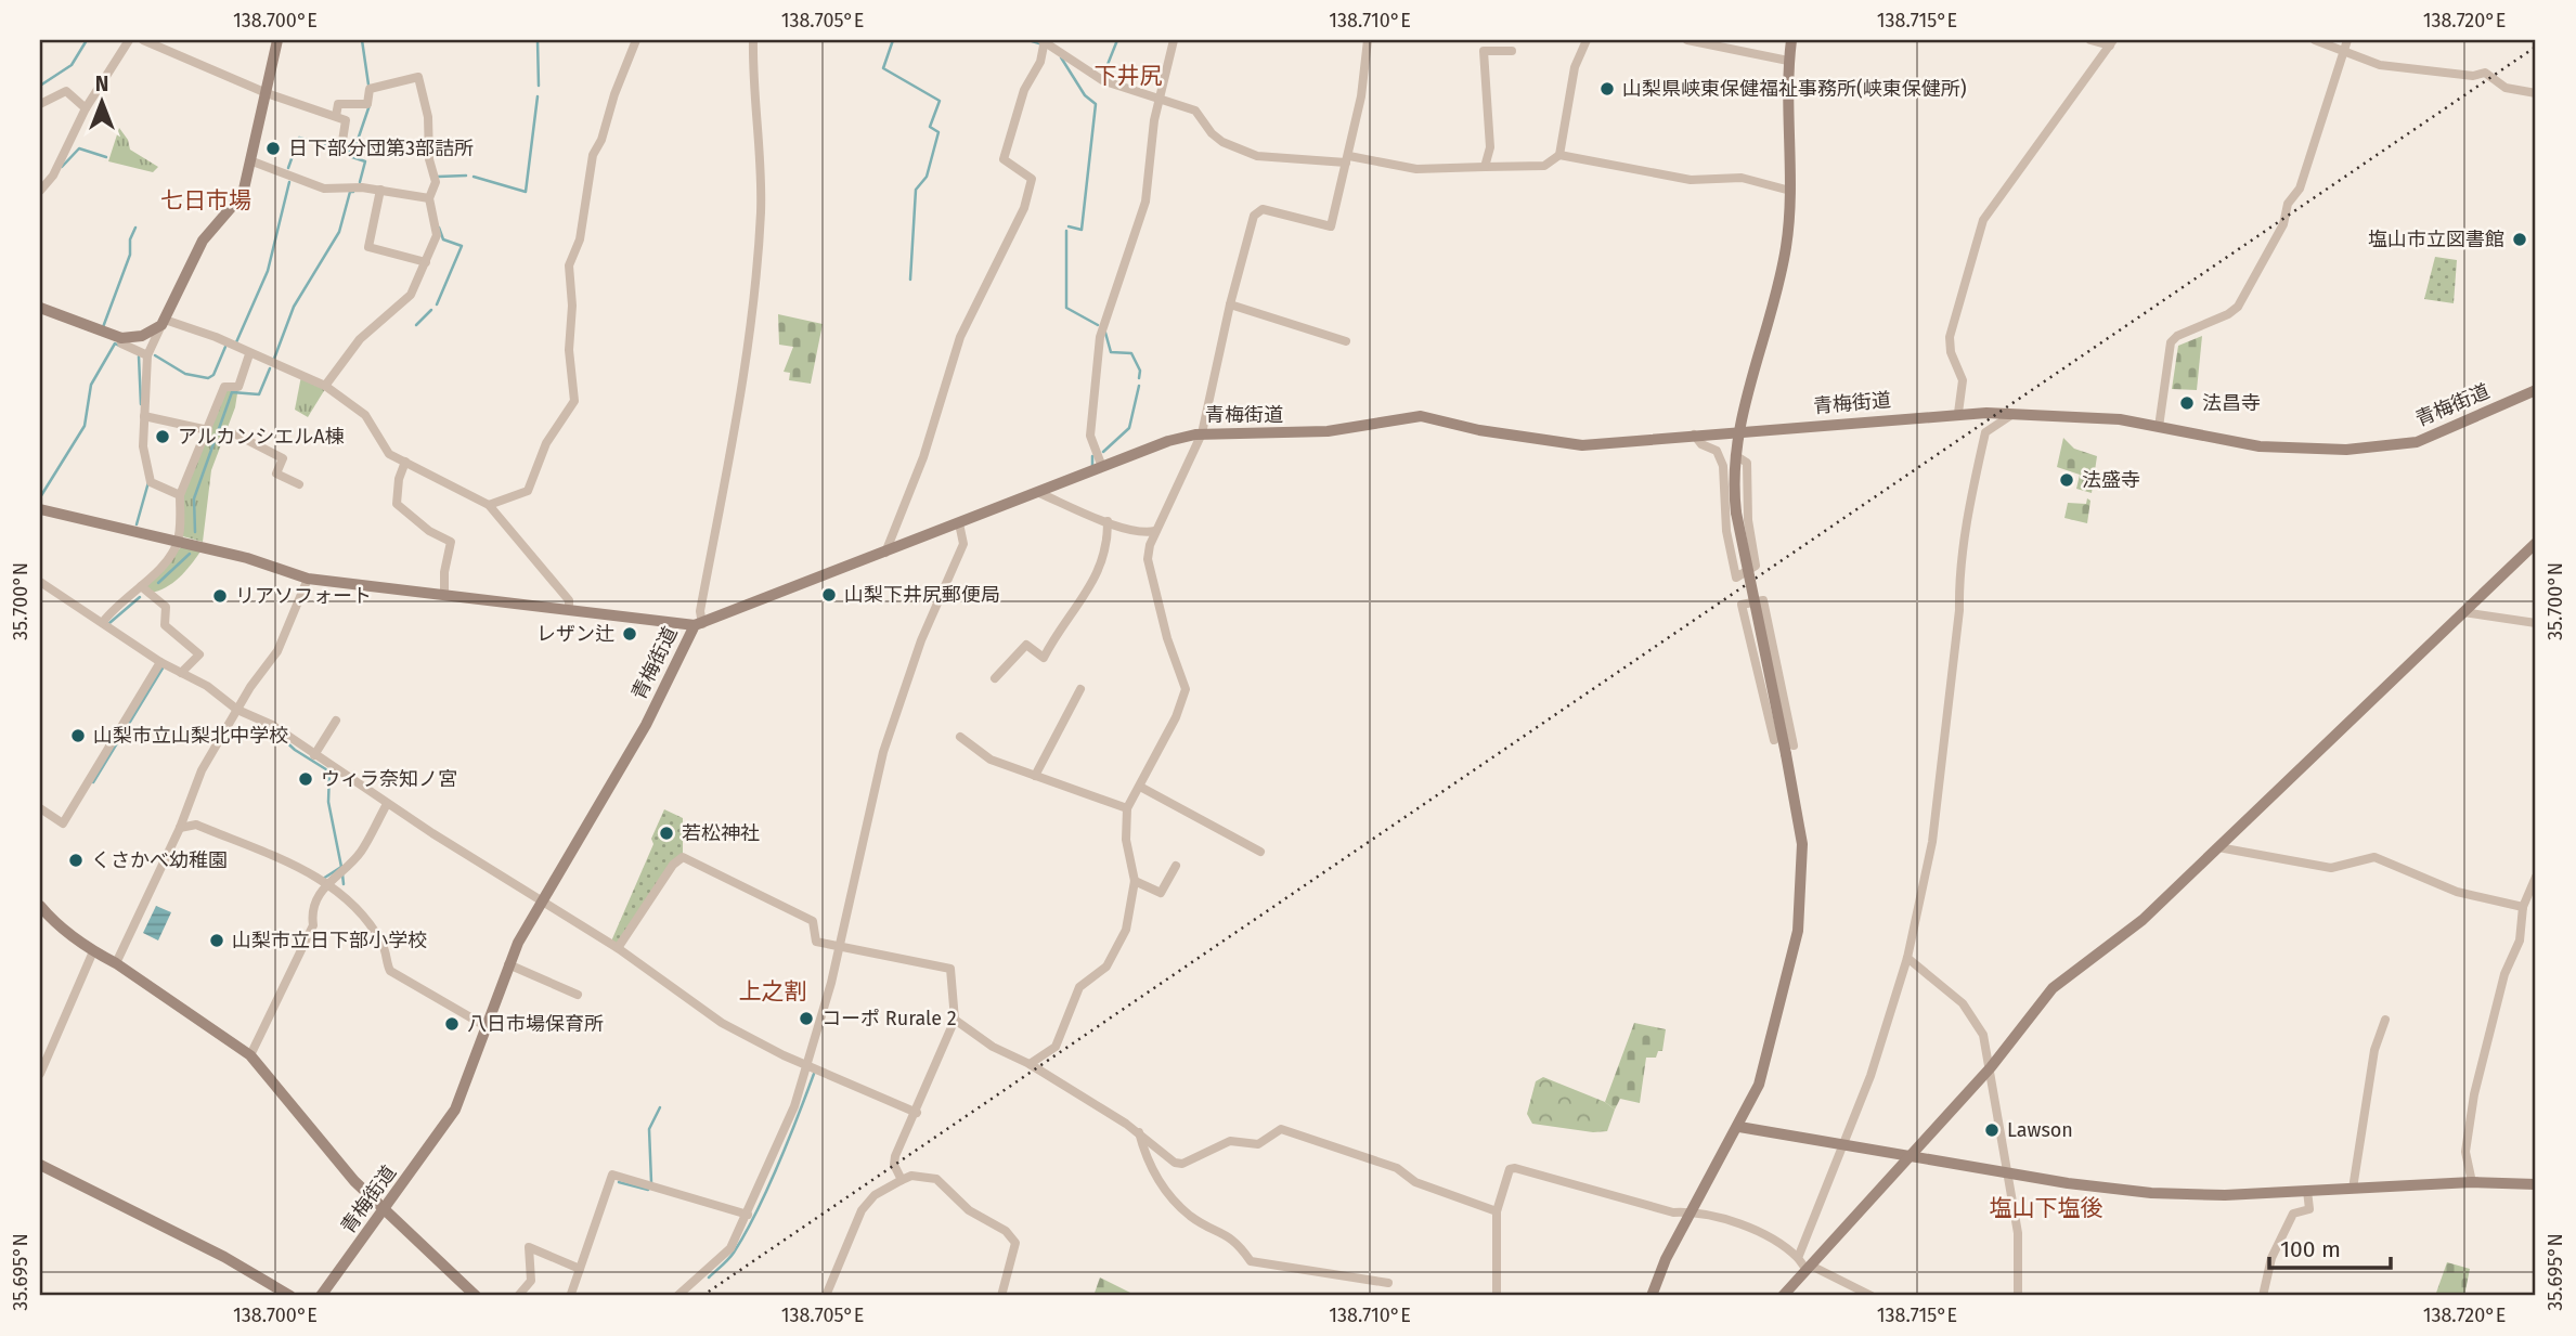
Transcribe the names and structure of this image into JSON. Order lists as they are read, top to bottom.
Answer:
{
  "streets": {
    "street": ["青梅街道"]
  },
  "districts": [
    "下井尻",
    "七日市場",
    "上之割",
    "塩山下塩後"
  ],
  "places": [
    "山梨県峡東保健福祉事務所(峡東保健所)",
    "日下部分団第3部詰所",
    "塩山市立図書館",
    "法昌寺",
    "アルカンシエルA棟",
    "法盛寺",
    "山梨下井尻郵便局",
    "リアソフォート",
    "レザン辻",
    "山梨市立山梨北中学校",
    "ウィラ奈知ノ宮",
    "若松神社",
    "くさかべ幼稚園",
    "山梨市立日下部小学校",
    "コーポ Rurale 2",
    "八日市場保育所",
    "Lawson"
  ],
  "scale_bar": "100 m",
  "north": "top",
  "coordinates": [
    "138.700°E",
    "138.705°E",
    "138.710°E",
    "138.715°E",
    "138.720°E",
    "35.700°N",
    "35.695°N"
  ]
}
